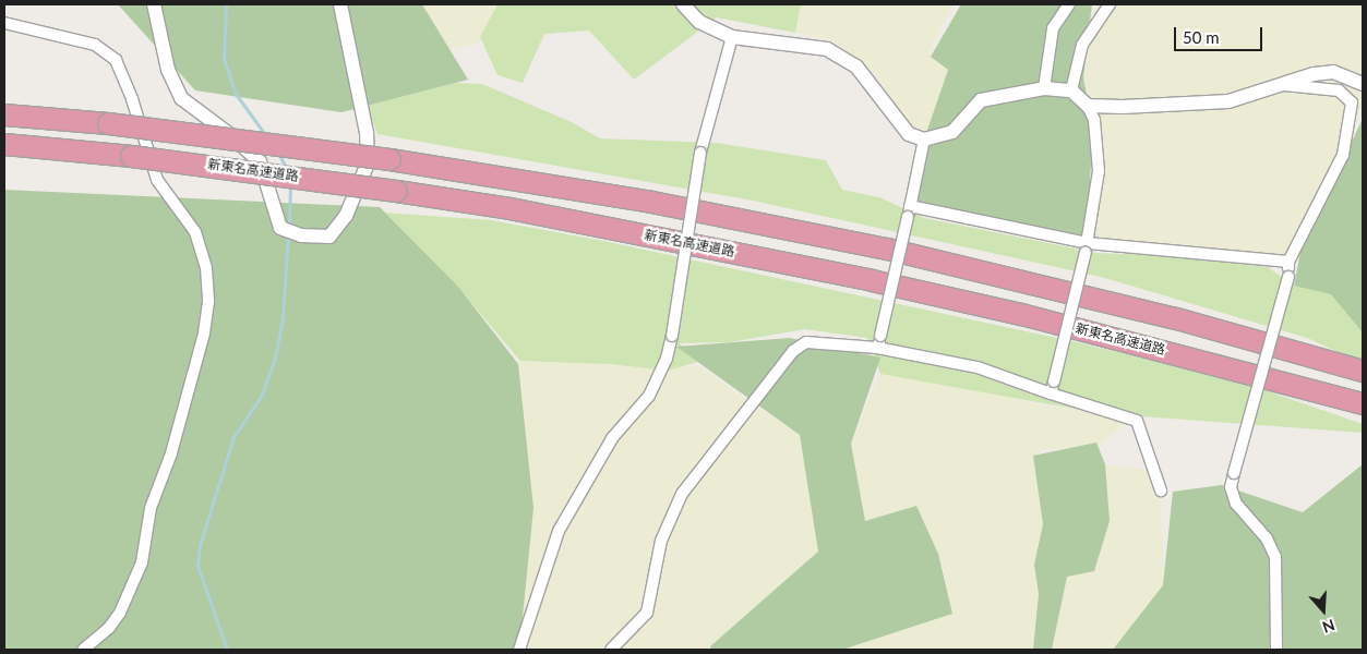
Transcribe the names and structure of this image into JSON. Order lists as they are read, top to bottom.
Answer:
{
  "streets": {
    "highway": ["新東名高速道路"]
  },
  "scale_bar": "50 m",
  "north": "bottom"
}
